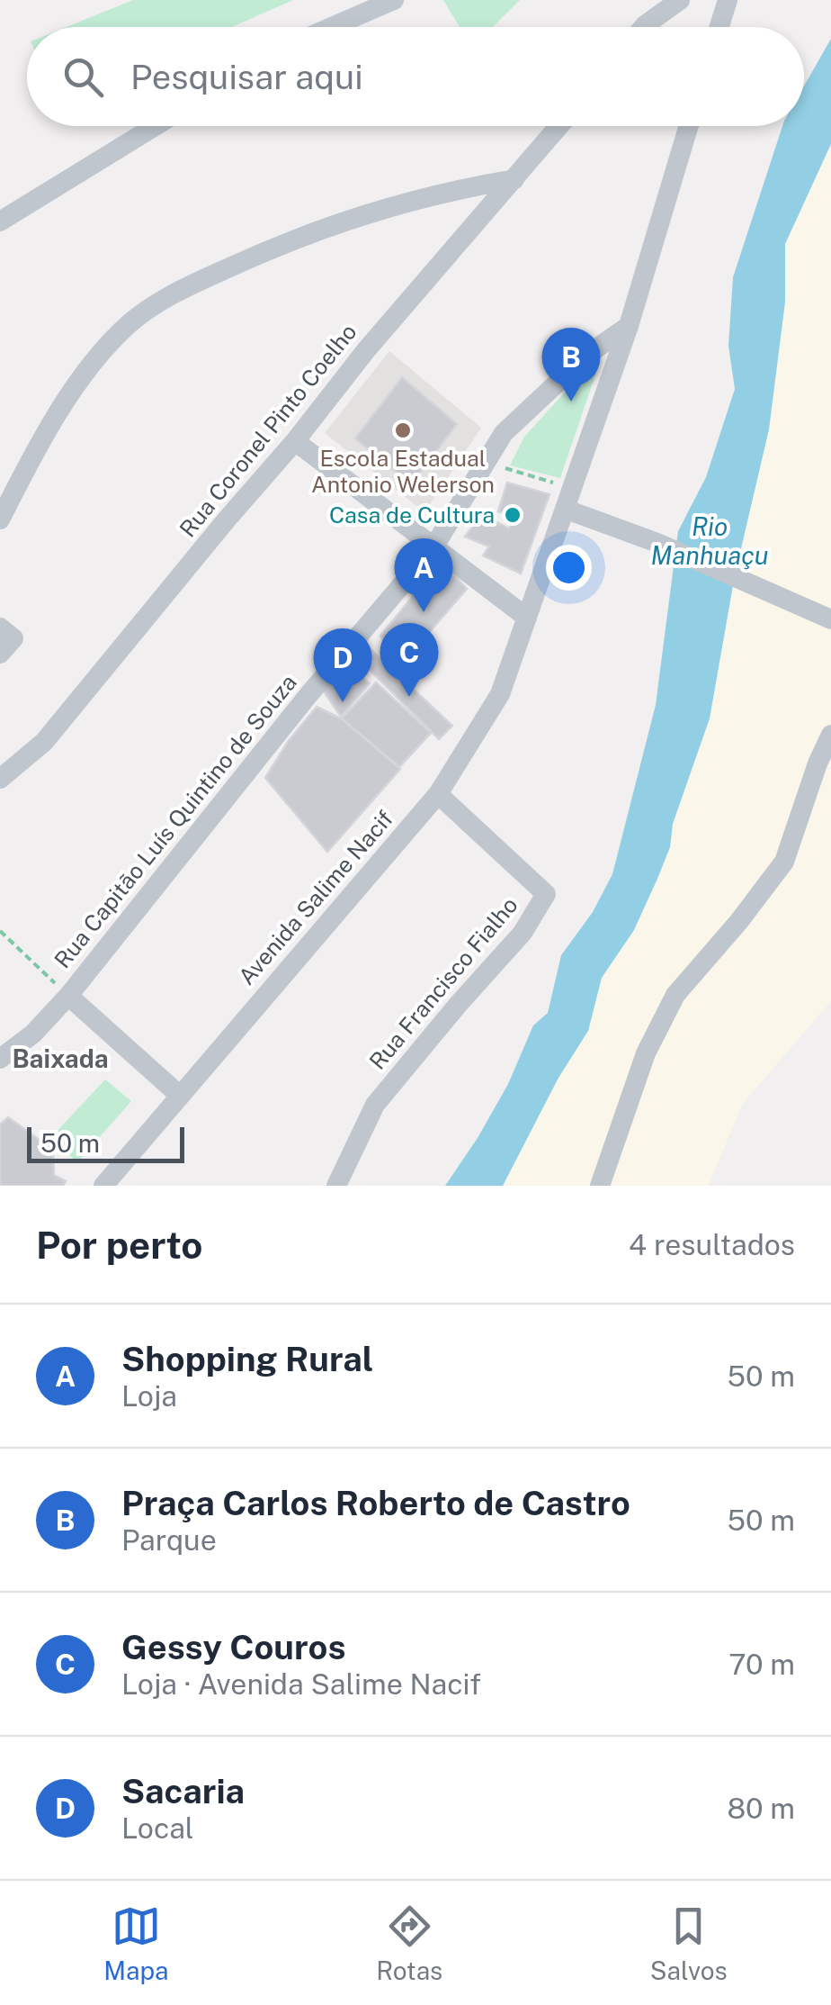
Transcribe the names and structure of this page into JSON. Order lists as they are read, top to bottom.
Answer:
{
  "streets": {
    "street": [
      "Rua Coronel Pinto Coelho",
      "Rua Capitão Luís Quintino de Souza",
      "Avenida Salime Nacif",
      "Rua Francisco Fialho"
    ]
  },
  "crossings": [
    ["Avenida Salime Nacif", "Rua Francisco Fialho"]
  ],
  "districts": ["Baixada"],
  "water": ["Rio Manhuaçu"],
  "places": ["Escola Estadual Antonio Welerson", "Casa de Cultura"],
  "scale_bar": "50 m",
  "page": {
    "search": "Pesquisar aqui",
    "pins": [
      "B",
      "A",
      "C",
      "D"
    ],
    "scale": "50 m",
    "heading": ["Por perto", "4 resultados"],
    "list": [
      {
        "mark": "A",
        "name": "Shopping Rural",
        "note": "Loja",
        "value": "50 m"
      },
      {
        "mark": "B",
        "name": "Praça Carlos Roberto de Castro",
        "note": "Parque",
        "value": "50 m"
      },
      {
        "mark": "C",
        "name": "Gessy Couros",
        "note": "Loja · Avenida Salime Nacif",
        "value": "70 m"
      },
      {
        "mark": "D",
        "name": "Sacaria",
        "note": "Local",
        "value": "80 m"
      }
    ],
    "nav": ["Mapa", "Rotas", "Salvos"]
  }
}
